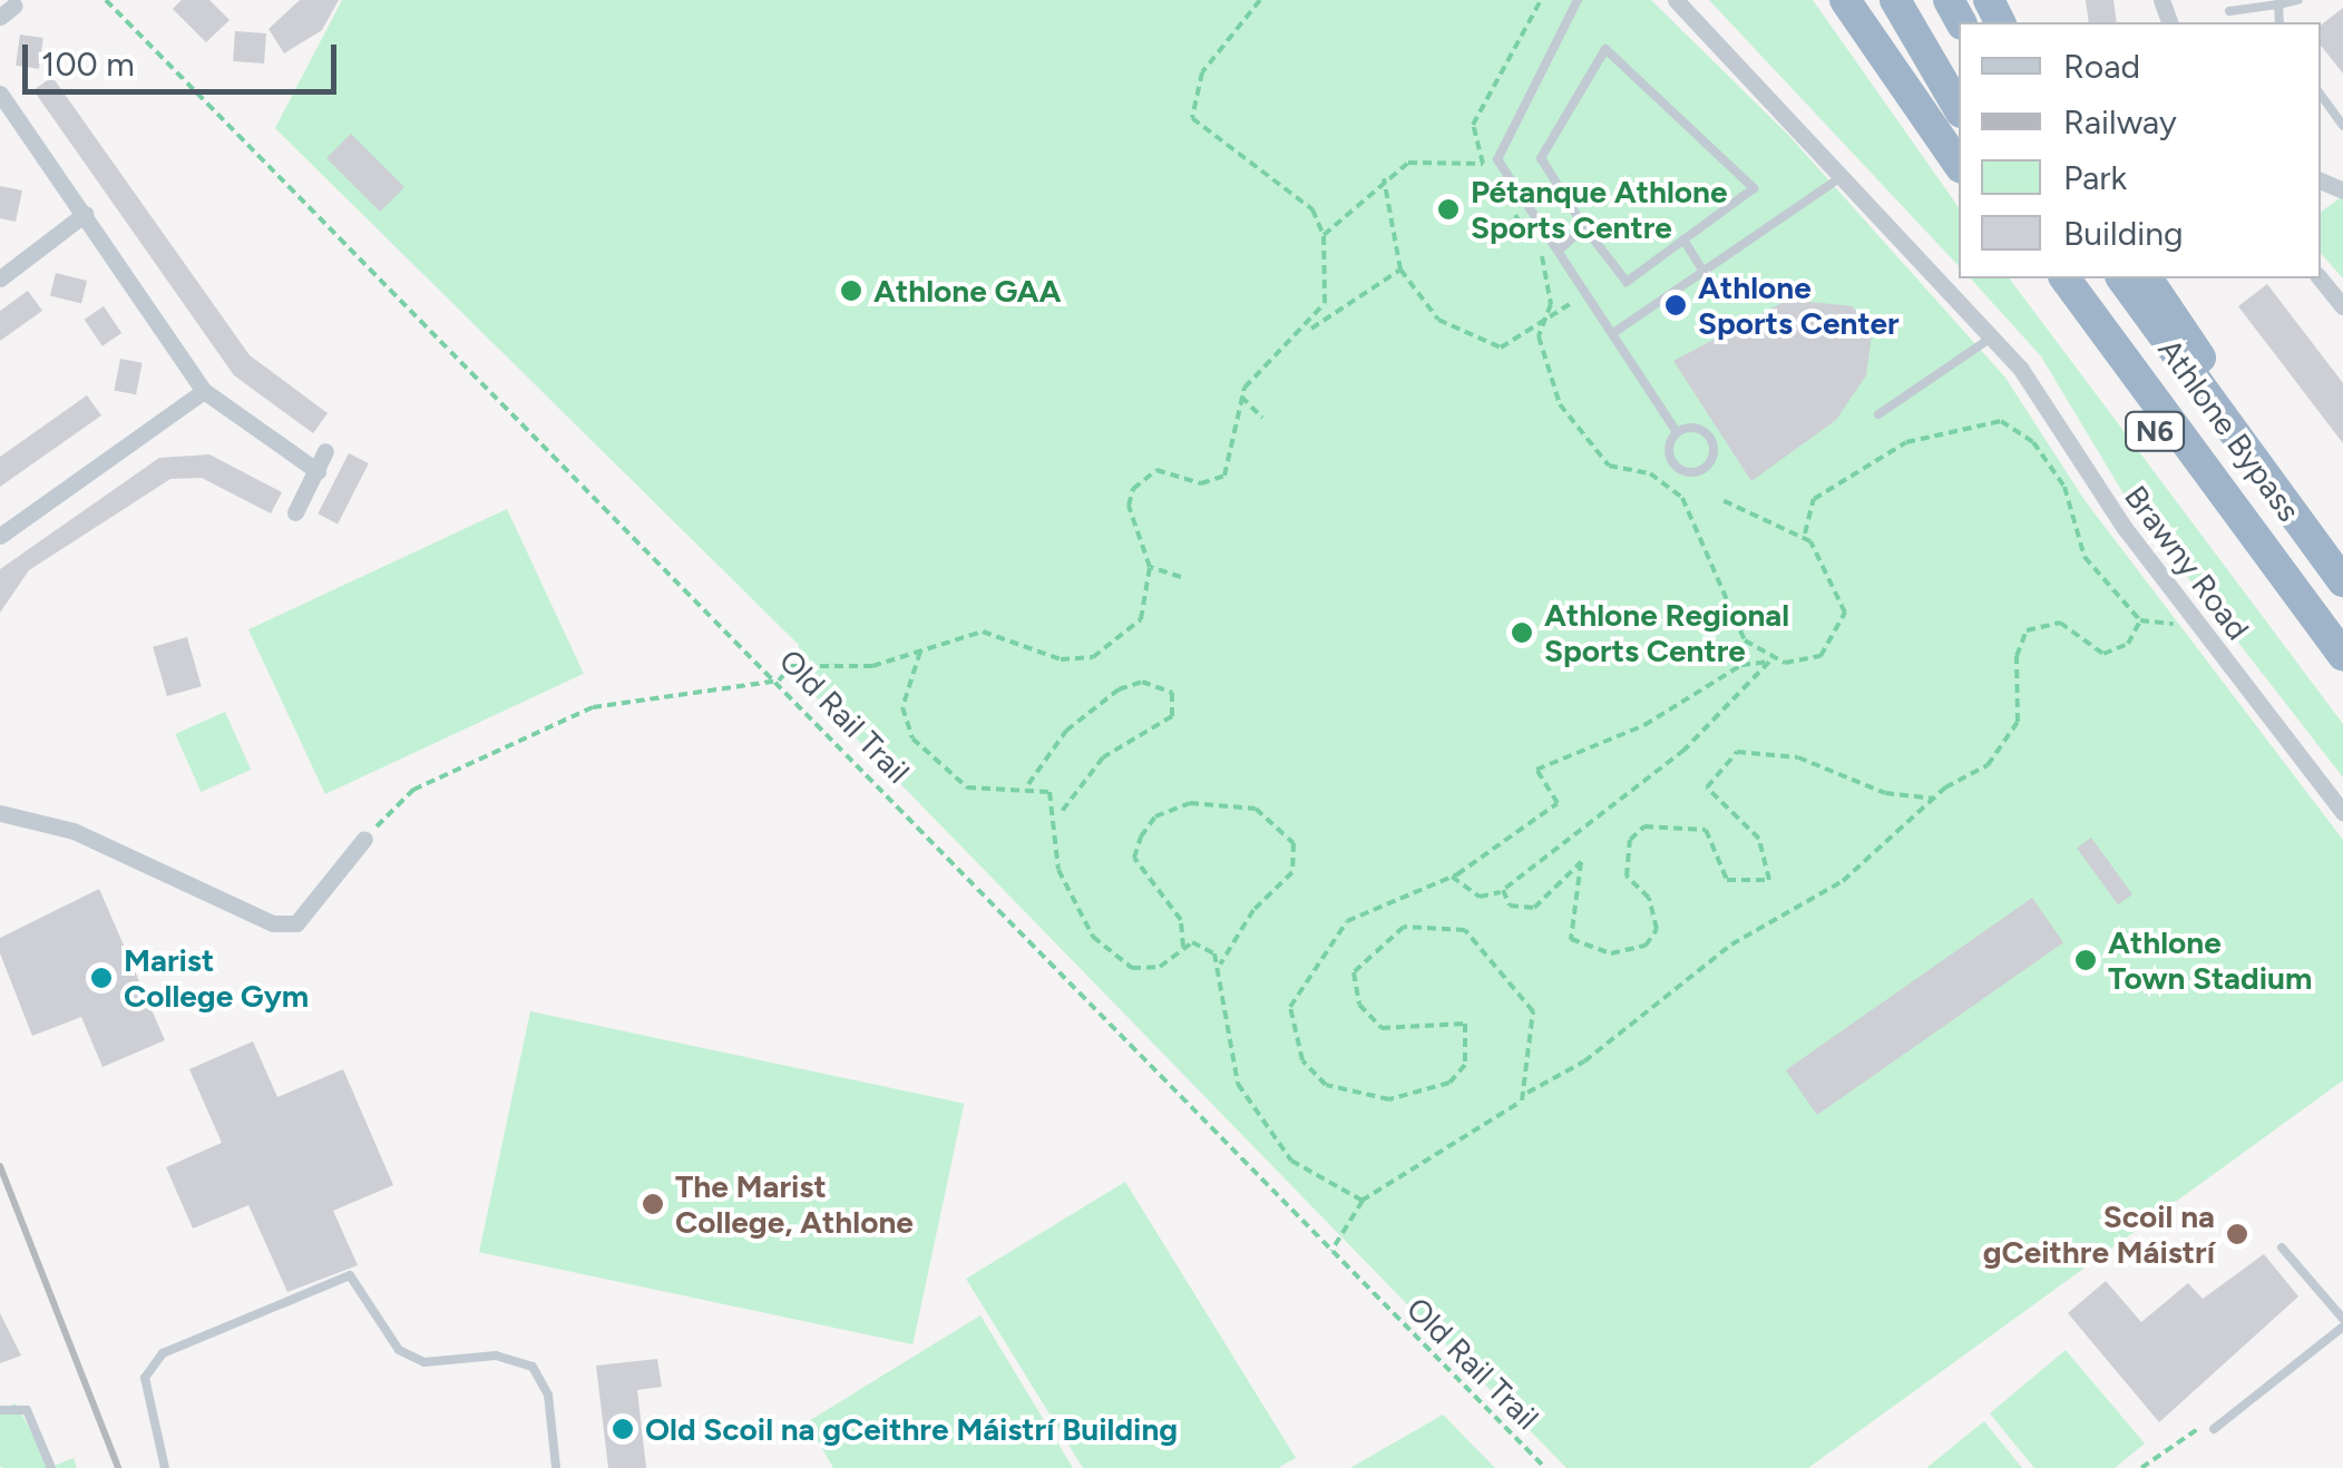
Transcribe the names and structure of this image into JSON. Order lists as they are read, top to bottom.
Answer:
{
  "streets": {
    "highway": ["Athlone Bypass", "N6"],
    "street": ["Brawny Road"],
    "path": ["Old Rail Trail"]
  },
  "crossings": [
    ["Athlone Bypass", "N6"]
  ],
  "places": [
    "Pétanque Athlone Sports Centre",
    "Athlone GAA",
    "Athlone Sports Center",
    "Athlone Regional Sports Centre",
    "Athlone Town Stadium",
    "Marist College Gym",
    "The Marist College, Athlone",
    "Scoil na gCeithre Máistrí",
    "Old Scoil na gCeithre Máistrí Building"
  ],
  "legend": [
    "Road",
    "Railway",
    "Park",
    "Building"
  ],
  "scale_bar": "100 m"
}
